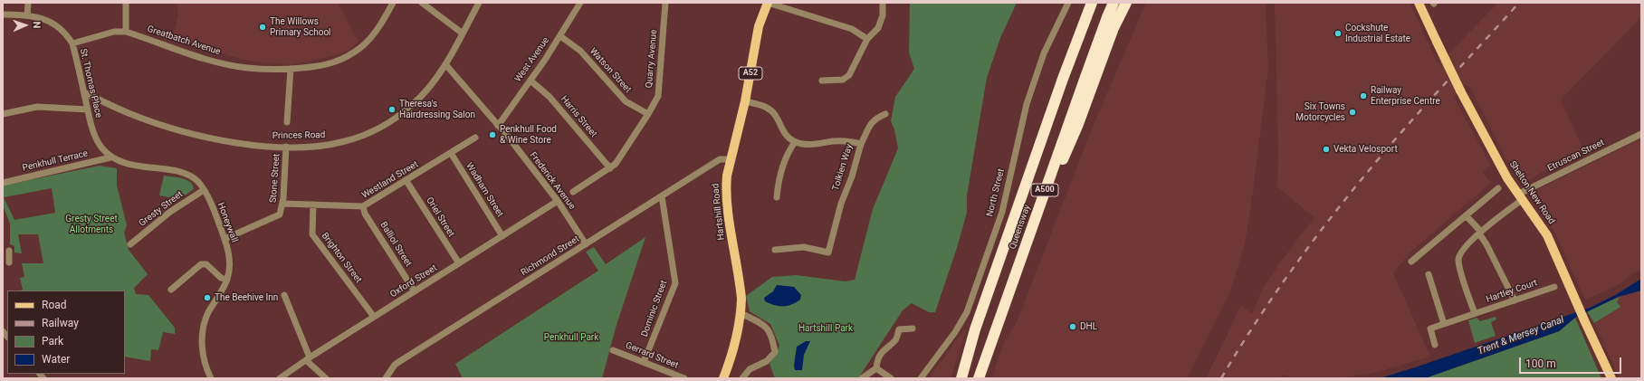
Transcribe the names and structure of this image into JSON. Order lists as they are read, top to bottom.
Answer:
{
  "streets": {
    "highway": ["A500", "Queensway"],
    "main road": ["A52", "Shelton New Road", "Hartshill Road"],
    "street": [
      "Greatbatch Avenue",
      "Quarry Avenue",
      "West Avenue",
      "Watson Street",
      "St. Thomas Place",
      "Harris Street",
      "Princes Road",
      "Etruscan Street",
      "Penkhull Terrace",
      "Tolkien Way",
      "Stone Street",
      "Westland Street",
      "Frederick Avenue",
      "Wadham Street",
      "North Street",
      "Gresty Street",
      "Oriel Street",
      "Honeywall",
      "Balliol Street",
      "Richmond Street",
      "Brighton Street",
      "Oxford Street",
      "Hartley Court",
      "Dominic Street",
      "Gerrard Street"
    ]
  },
  "crossings": [
    ["Greatbatch Avenue", "St. Thomas Place"],
    ["Quarry Avenue", "Watson Street"],
    ["West Avenue", "Watson Street"],
    ["West Avenue", "Harris Street"],
    ["West Avenue", "Frederick Avenue"],
    ["St. Thomas Place", "Princes Road"],
    ["St. Thomas Place", "Penkhull Terrace"],
    ["St. Thomas Place", "Honeywall"],
    ["Princes Road", "Stone Street"],
    ["Princes Road", "Frederick Avenue"],
    ["Etruscan Street", "Shelton New Road"],
    ["Etruscan Street", "Hartley Court"],
    ["Penkhull Terrace", "Honeywall"],
    ["Stone Street", "Westland Street"],
    ["Stone Street", "Honeywall"],
    ["Westland Street", "Wadham Street"],
    ["Westland Street", "Oriel Street"],
    ["Westland Street", "Balliol Street"],
    ["Westland Street", "Brighton Street"],
    ["Frederick Avenue", "Richmond Street"],
    ["Frederick Avenue", "Oxford Street"],
    ["Wadham Street", "Oxford Street"],
    ["Gresty Street", "Honeywall"],
    ["Hartshill Road", "Richmond Street"],
    ["Oriel Street", "Oxford Street"],
    ["Balliol Street", "Oxford Street"],
    ["Richmond Street", "Dominic Street"],
    ["Brighton Street", "Oxford Street"],
    ["Dominic Street", "Gerrard Street"]
  ],
  "water": ["Trent & Mersey Canal"],
  "parks": ["Gresty Street Allotments", "Hartshill Park", "Penkhull Park"],
  "places": [
    "The Willows Primary School",
    "Cockshute Industrial Estate",
    "Railway Enterprise Centre",
    "Theresa's Hairdressing Salon",
    "Six Towns Motorcycles",
    "Penkhull Food & Wine Store",
    "Vekta Velosport",
    "The Beehive Inn",
    "DHL"
  ],
  "legend": [
    "Road",
    "Railway",
    "Park",
    "Water"
  ],
  "scale_bar": "100 m",
  "north": "right"
}
